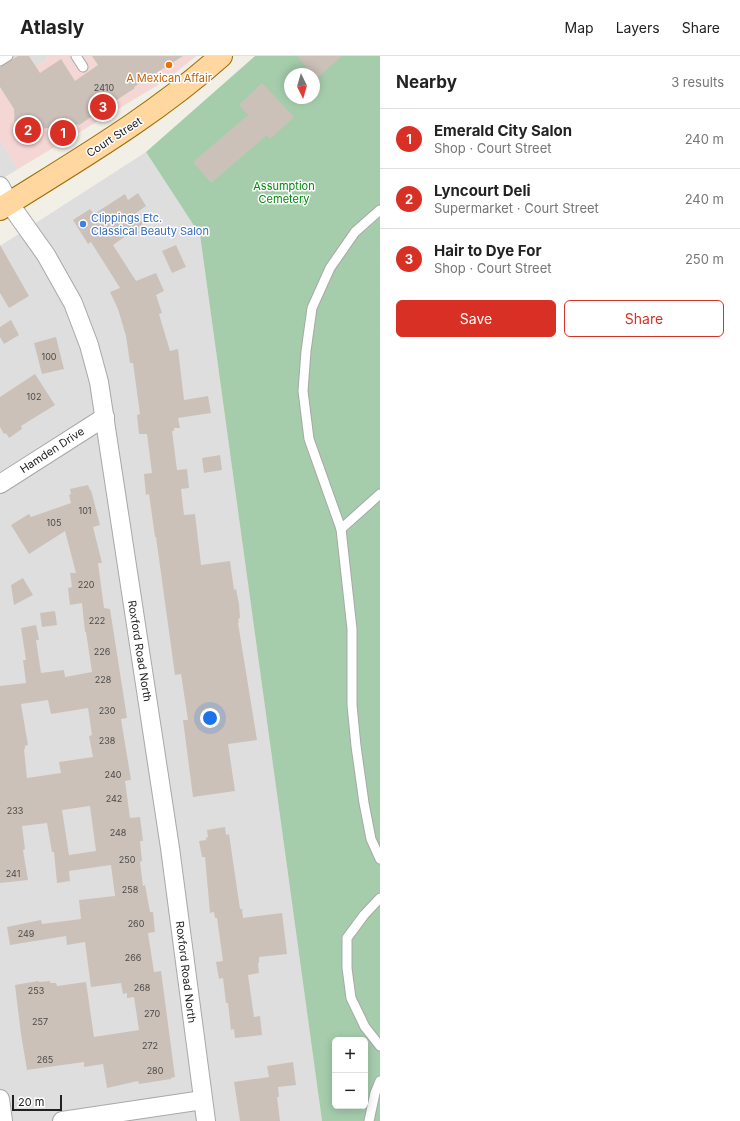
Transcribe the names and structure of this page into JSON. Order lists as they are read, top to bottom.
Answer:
{
  "streets": {
    "main road": ["Court Street"],
    "street": ["Hamden Drive", "Roxford Road North"]
  },
  "crossings": [
    ["Court Street", "Roxford Road North"],
    ["Hamden Drive", "Roxford Road North"]
  ],
  "parks": ["Assumption Cemetery"],
  "places": ["A Mexican Affair", "Clippings Etc. Classical Beauty Salon"],
  "house_numbers": [
    "2410",
    "100",
    "102",
    "101",
    "105",
    "220",
    "222",
    "226",
    "228",
    "230",
    "238",
    "240",
    "242",
    "233",
    "248",
    "250",
    "241",
    "258",
    "260",
    "249",
    "266",
    "268",
    "253",
    "270",
    "257",
    "272",
    "265",
    "280"
  ],
  "scale_bar": "20 m",
  "north": "bottom",
  "page": {
    "header": "Atlasly",
    "nav": ["Map", "Layers", "Share"],
    "heading": ["Nearby", "3 results"],
    "pins": ["3", "2", "1"],
    "list": [
      {
        "mark": "1",
        "name": "Emerald City Salon",
        "note": "Shop · Court Street",
        "value": "240 m"
      },
      {
        "mark": "2",
        "name": "Lyncourt Deli",
        "note": "Supermarket · Court Street",
        "value": "240 m"
      },
      {
        "mark": "3",
        "name": "Hair to Dye For",
        "note": "Shop · Court Street",
        "value": "250 m"
      }
    ],
    "buttons": ["Save", "Share"],
    "map_buttons": ["+", "−"],
    "scale": "20 m"
  }
}
